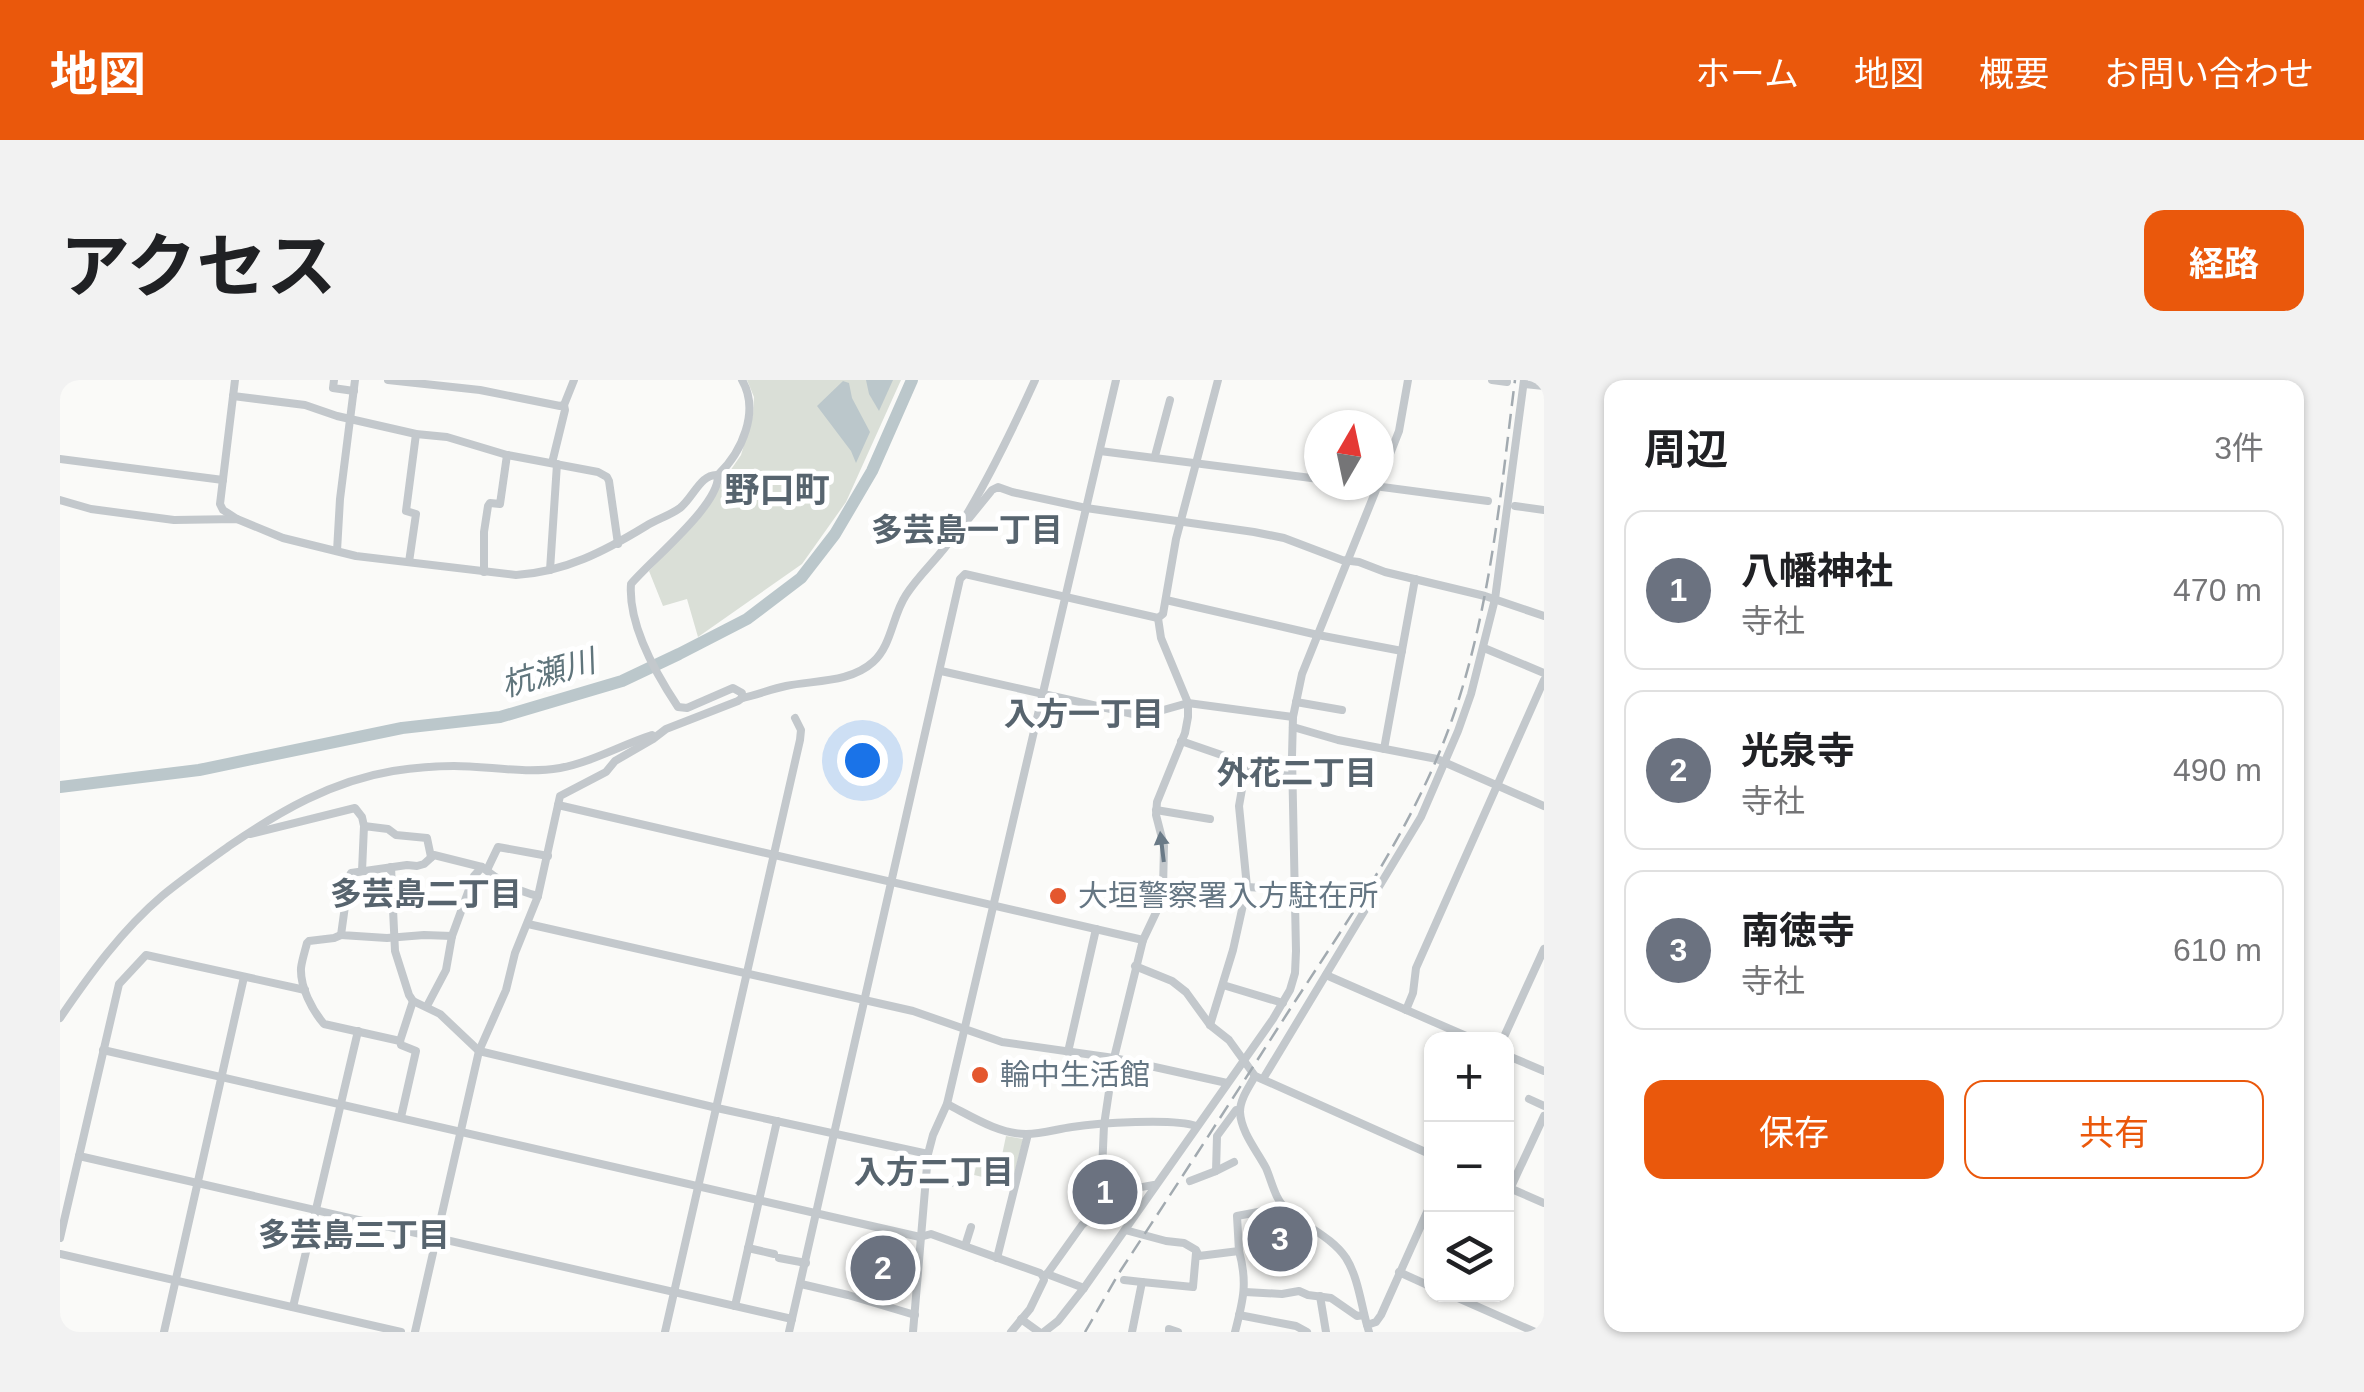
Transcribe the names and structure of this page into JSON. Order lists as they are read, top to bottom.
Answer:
{
  "districts": [
    "野口町",
    "多芸島一丁目",
    "入方一丁目",
    "外花二丁目",
    "多芸島二丁目",
    "入方二丁目",
    "多芸島三丁目"
  ],
  "water": ["杭瀬川"],
  "places": ["大垣警察署入方駐在所", "輪中生活館"],
  "north": "top",
  "page": {
    "header": "地図",
    "nav": [
      "ホーム",
      "地図",
      "概要",
      "お問い合わせ"
    ],
    "title": "アクセス",
    "buttons": [
      "経路",
      ["保存", "共有"]
    ],
    "heading": ["周辺", "3件"],
    "list": [
      {
        "mark": "1",
        "name": "八幡神社",
        "note": "寺社",
        "value": "470 m"
      },
      {
        "mark": "2",
        "name": "光泉寺",
        "note": "寺社",
        "value": "490 m"
      },
      {
        "mark": "3",
        "name": "南徳寺",
        "note": "寺社",
        "value": "610 m"
      }
    ],
    "map_buttons": ["+", "−"],
    "pins": ["1", "3", "2"]
  }
}
